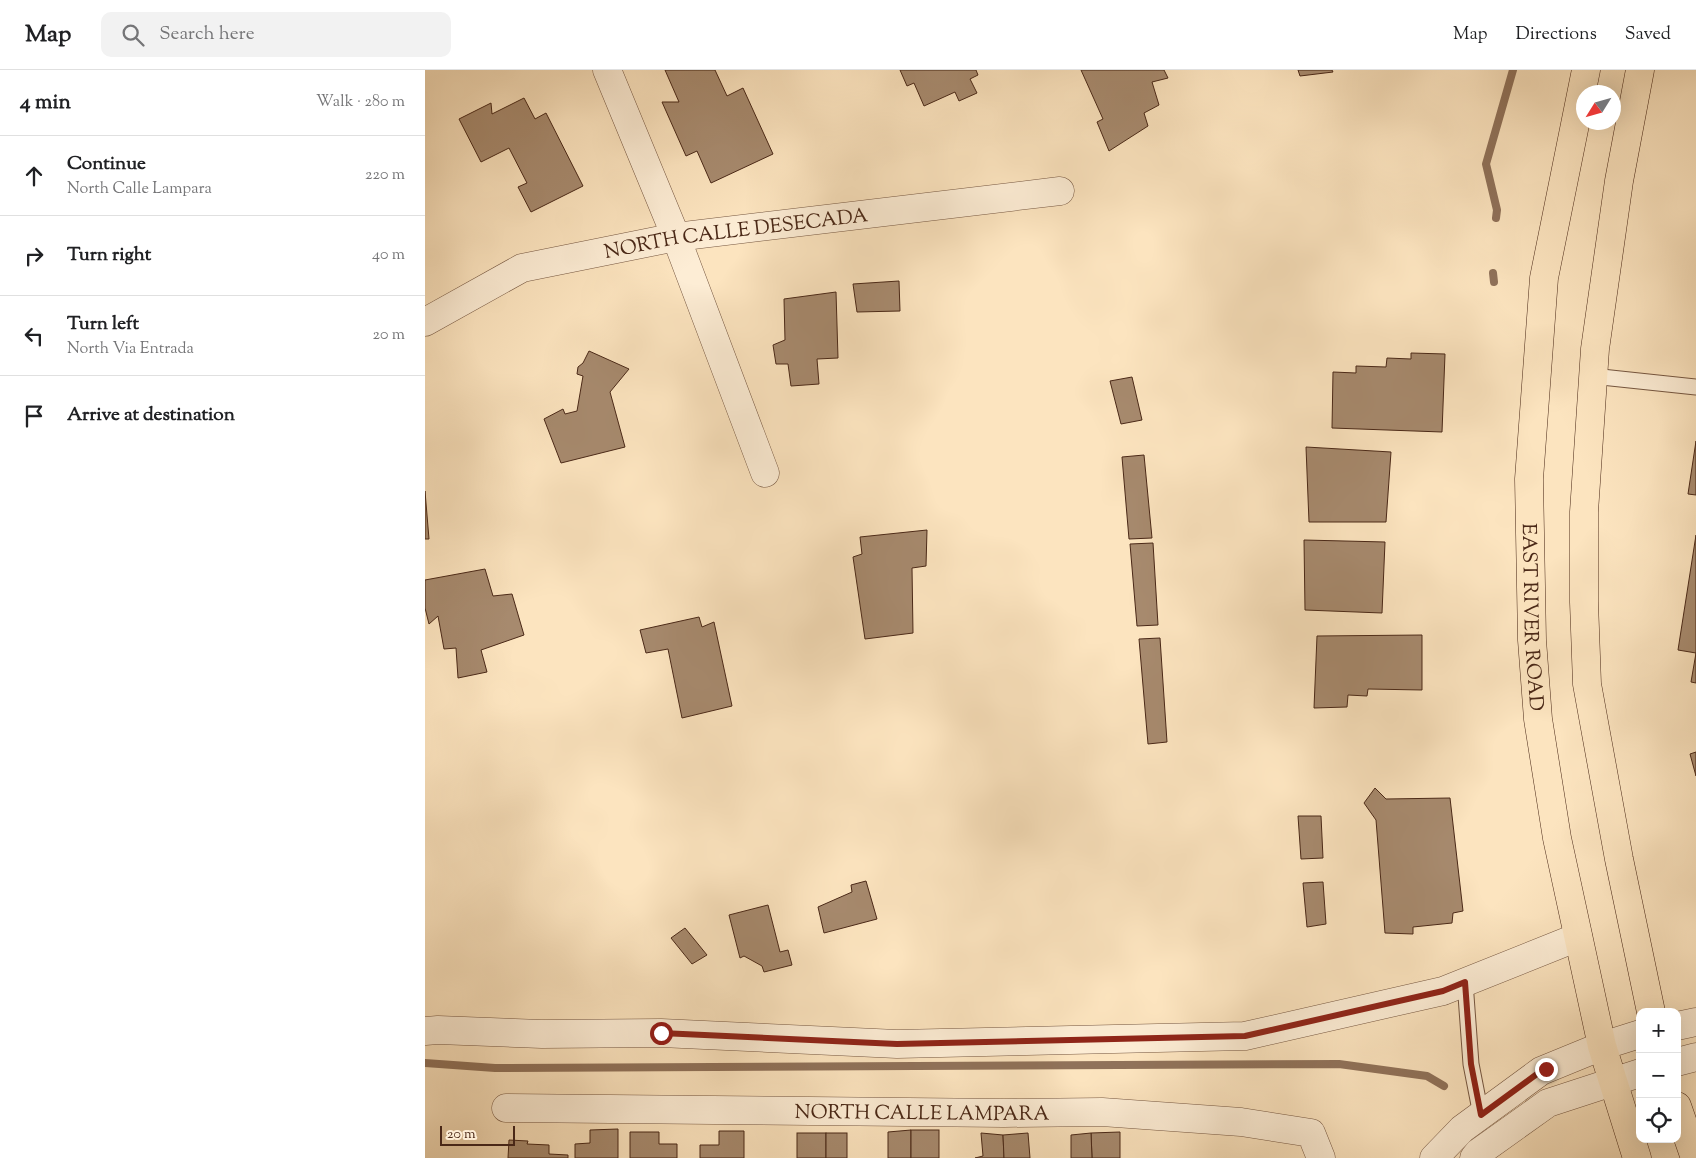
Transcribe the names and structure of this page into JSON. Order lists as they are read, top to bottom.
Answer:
{
  "streets": {
    "main road": ["EAST RIVER ROAD"],
    "street": ["NORTH CALLE DESECADA", "NORTH CALLE LAMPARA"]
  },
  "scale_bar": "20 m",
  "north": "bottom left",
  "page": {
    "header": "Map",
    "search": "Search here",
    "nav": ["Map", "Directions", "Saved"],
    "heading": ["4 min", "Walk · 280 m"],
    "list": [
      ["Continue", "North Calle Lampara", "220 m"],
      ["Turn right", "40 m"],
      ["Turn left", "North Via Entrada", "20 m"],
      "Arrive at destination"
    ],
    "map_buttons": ["+", "−"],
    "scale": "20 m"
  }
}
